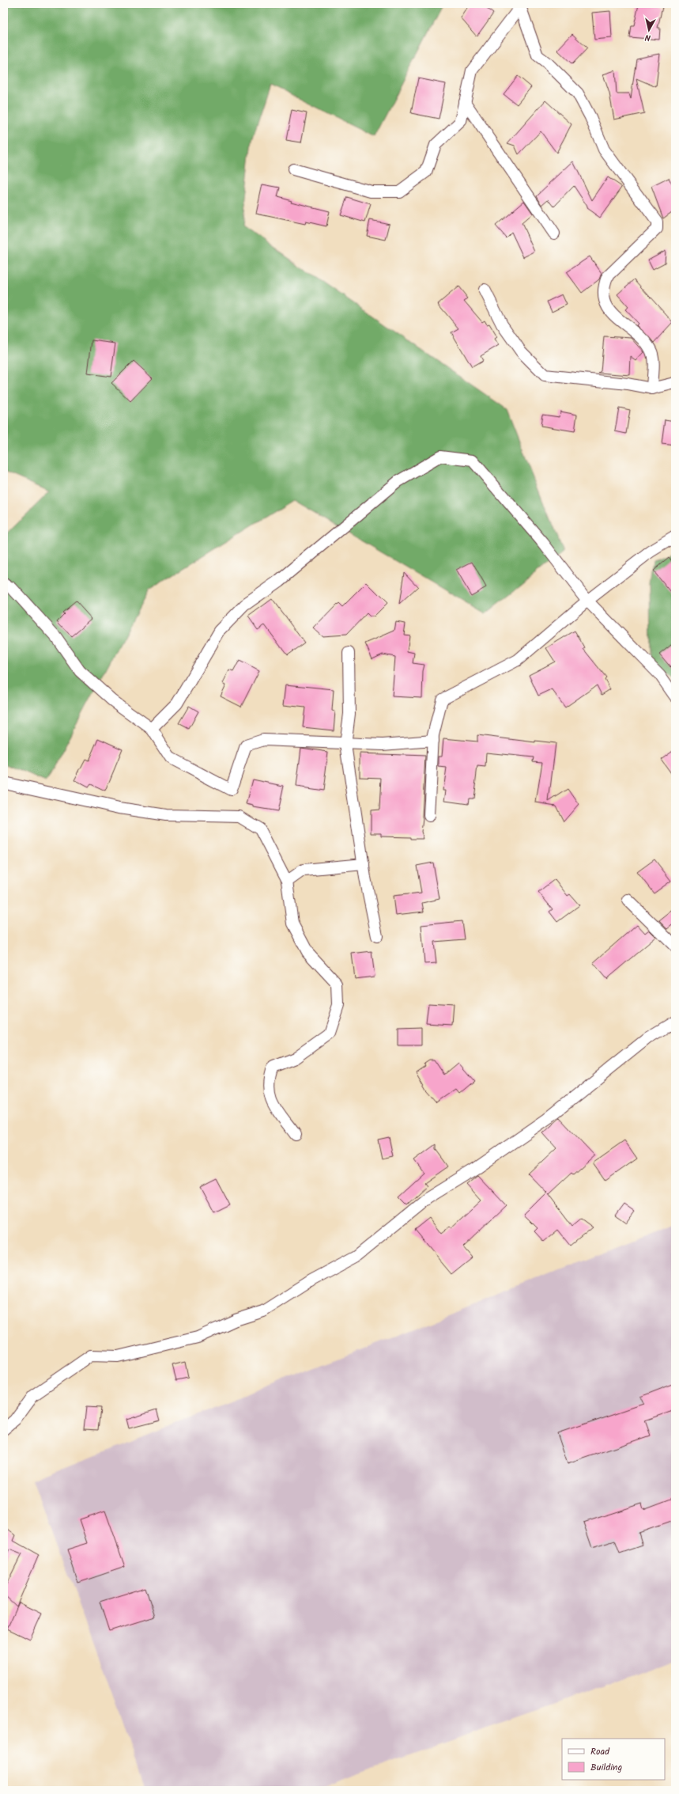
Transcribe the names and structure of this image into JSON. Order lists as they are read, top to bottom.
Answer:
{
  "legend": ["Road", "Building"],
  "north": "bottom"
}
